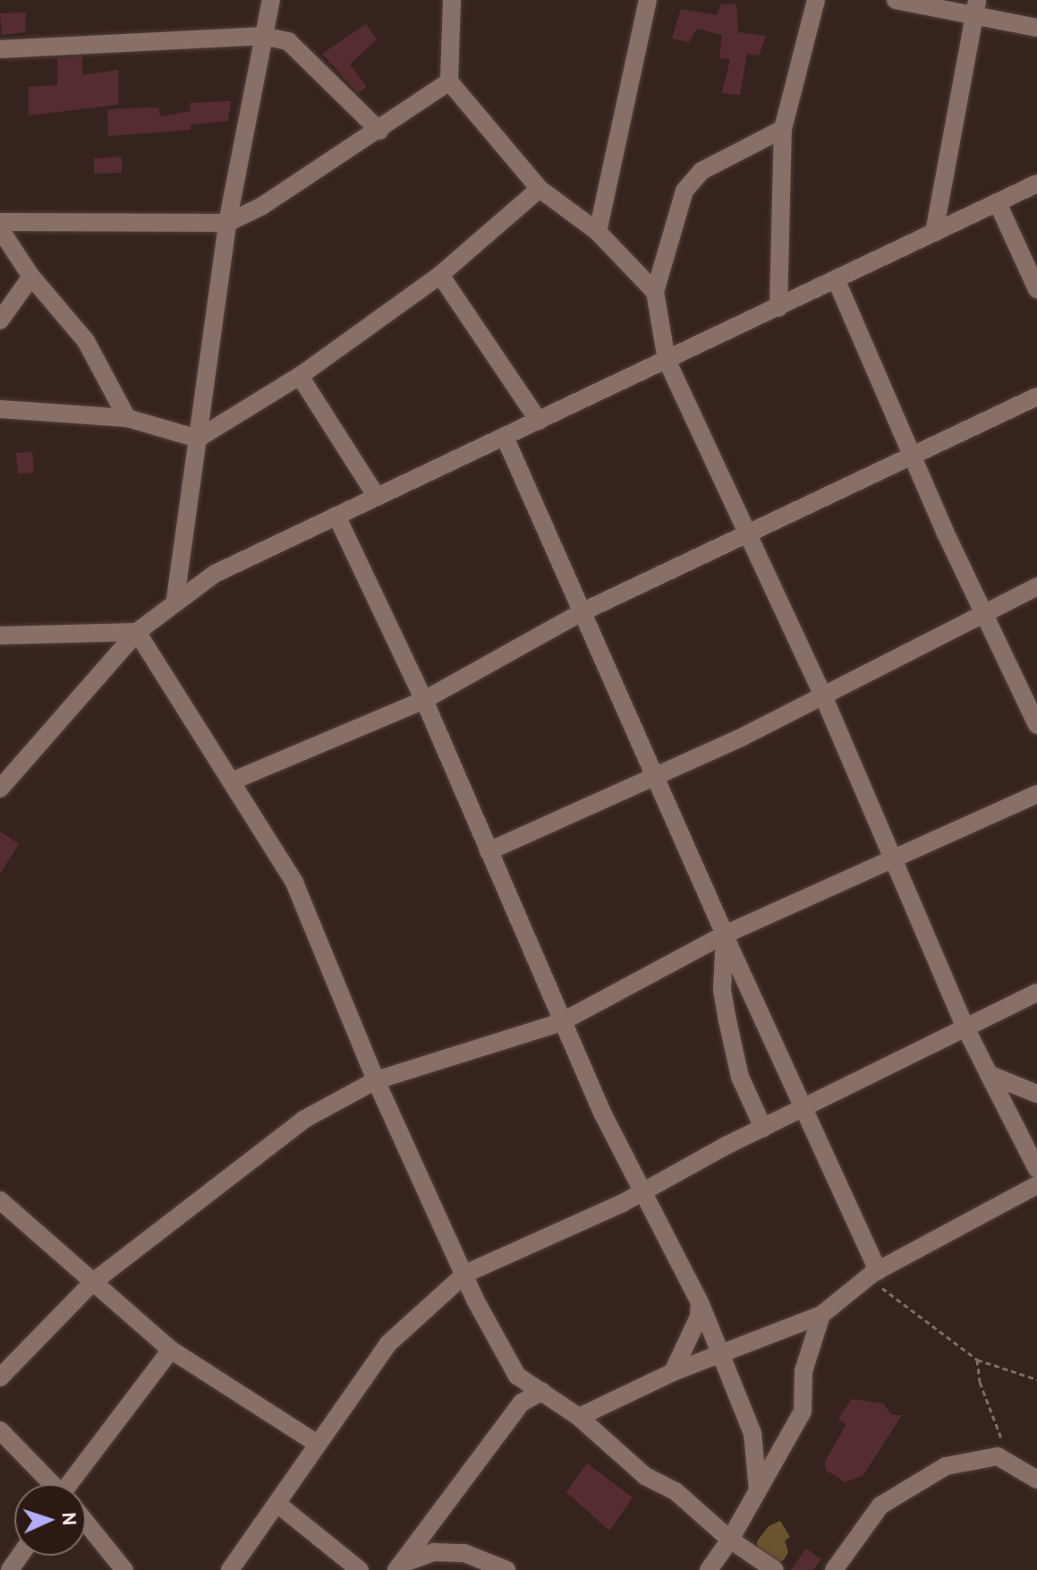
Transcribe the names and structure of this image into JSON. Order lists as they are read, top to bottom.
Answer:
{
  "north": "right"
}
